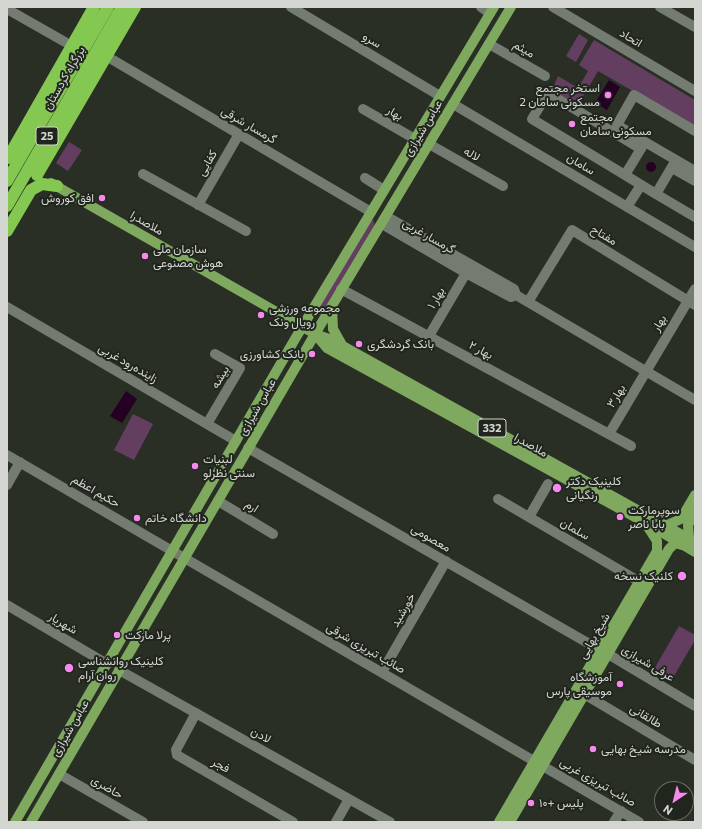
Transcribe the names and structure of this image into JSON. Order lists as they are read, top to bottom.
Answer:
{
  "streets": {
    "highway": ["بزرگراه کردستان", "25"],
    "main road": [
      "عباس شیرازی",
      "ملاصدرا",
      "332",
      "شیخ بهایی"
    ],
    "street": [
      "اتحاد",
      "سرو",
      "میثم",
      "بهار",
      "گرمسار شرقی",
      "لاله",
      "کفایی",
      "سامان",
      "مفتاح",
      "گرمسار غربی",
      "بهار ۱",
      "بهار ۲",
      "زاینده‌رود غربی",
      "بیشه",
      "بهار۳",
      "حکیم اعظم",
      "ارم",
      "سلمان",
      "معصومی",
      "خورشید",
      "شهریار",
      "صائب تبریزی شرقی",
      "عرفی شیرازی",
      "طالقانی",
      "لادن",
      "فجر",
      "صائب تبریزی غربی",
      "حاضری"
    ]
  },
  "crossings": [
    ["سرو", "عباس شیرازی"],
    ["میثم", "عباس شیرازی"],
    ["بهار", "عباس شیرازی"],
    ["بهار", "مفتاح"],
    ["بهار", "گرمسار غربی"],
    ["بهار", "بهار۳"],
    ["گرمسار شرقی", "عباس شیرازی"],
    ["گرمسار شرقی", "کفایی"],
    ["عباس شیرازی", "لاله"],
    ["عباس شیرازی", "سامان"],
    ["عباس شیرازی", "ملاصدرا"],
    ["عباس شیرازی", "گرمسار غربی"],
    ["عباس شیرازی", "بهار ۲"],
    ["عباس شیرازی", "زاینده‌رود غربی"],
    ["عباس شیرازی", "حکیم اعظم"],
    ["عباس شیرازی", "ارم"],
    ["عباس شیرازی", "معصومی"],
    ["عباس شیرازی", "شهریار"],
    ["عباس شیرازی", "صائب تبریزی شرقی"],
    ["عباس شیرازی", "لادن"],
    ["عباس شیرازی", "حاضری"],
    ["مفتاح", "گرمسار غربی"],
    ["گرمسار غربی", "بهار ۱"],
    ["گرمسار غربی", "بهار۳"],
    ["بهار ۱", "بهار ۲"],
    ["بهار ۲", "بهار۳"],
    ["زاینده‌رود غربی", "بیشه"],
    ["سلمان", "شیخ بهایی"],
    ["معصومی", "خورشید"],
    ["معصومی", "شیخ بهایی"],
    ["معصومی", "عرفی شیرازی"],
    ["خورشید", "صائب تبریزی شرقی"],
    ["شیخ بهایی", "صائب تبریزی شرقی"],
    ["شیخ بهایی", "عرفی شیرازی"],
    ["شیخ بهایی", "طالقانی"],
    ["شیخ بهایی", "صائب تبریزی غربی"],
    ["صائب تبریزی شرقی", "صائب تبریزی غربی"],
    ["لادن", "فجر"]
  ],
  "places": [
    "استخر مجتمع مسکونی سامان 2",
    "مجتمع مسکونی سامان",
    "افق کوروش",
    "سازمان ملی هوش مصنوعی",
    "مجموعه ورزشی رویال ونک",
    "بانک گردشگری",
    "بانک کشاورزی",
    "لبنیات سنتی نظرلو",
    "کلینیک دکتر رنگیانی",
    "سوپرمارکت بابا ناصر",
    "دانشگاه خاتم",
    "کلنیک نسخه",
    "پرلا مارکت",
    "کلینیک روانشناسی روان آرام",
    "آموزشگاه موسیقی پارس",
    "مدرسه شیخ بهایی",
    "پلیس +۱۰"
  ],
  "north": "bottom left"
}
